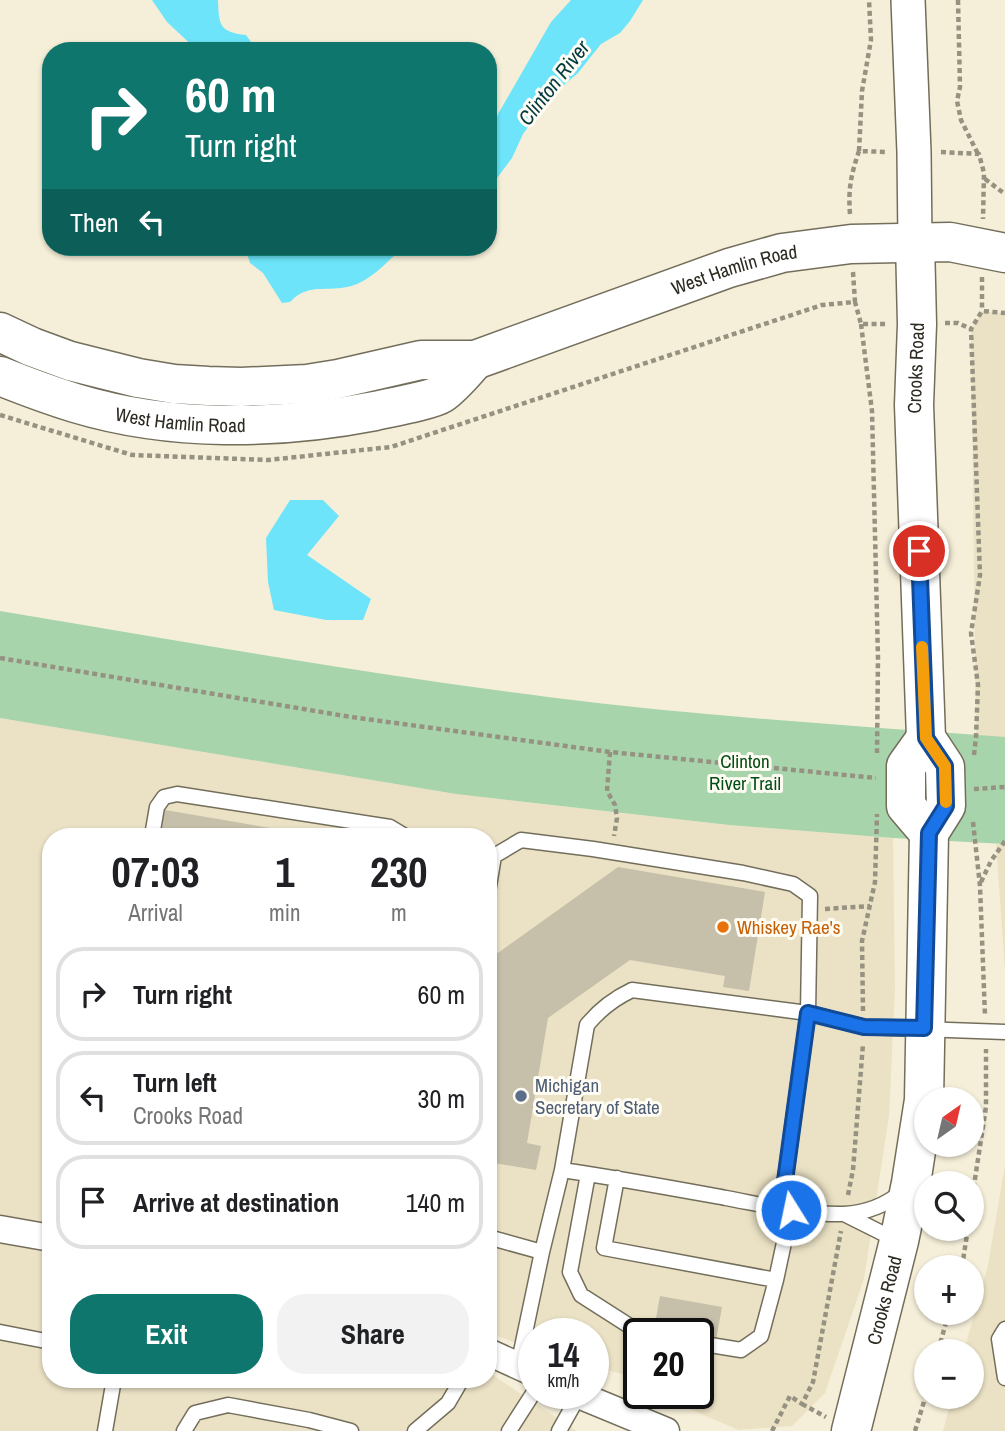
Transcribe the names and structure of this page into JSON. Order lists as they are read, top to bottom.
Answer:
{
  "streets": {
    "main road": ["West Hamlin Road", "Crooks Road"]
  },
  "crossings": [
    ["West Hamlin Road", "Crooks Road"]
  ],
  "water": ["Clinton River"],
  "parks": ["Clinton River Trail"],
  "places": ["Whiskey Rae's", "Michigan Secretary of State"],
  "north": "top right",
  "page": {
    "turn": ["60 m", "Turn right"],
    "then": "Then",
    "eta": [
      "07:03",
      "Arrival",
      "1",
      "min",
      "230",
      "m"
    ],
    "list": [
      {
        "name": "Turn right",
        "value": "60 m"
      },
      {
        "name": "Turn left",
        "note": "Crooks Road",
        "value": "30 m"
      },
      {
        "name": "Arrive at destination",
        "value": "140 m"
      }
    ],
    "map_buttons": ["+", "−"],
    "buttons": ["Exit", "Share"],
    "speed": "14 km/h",
    "limit": "20"
  }
}
